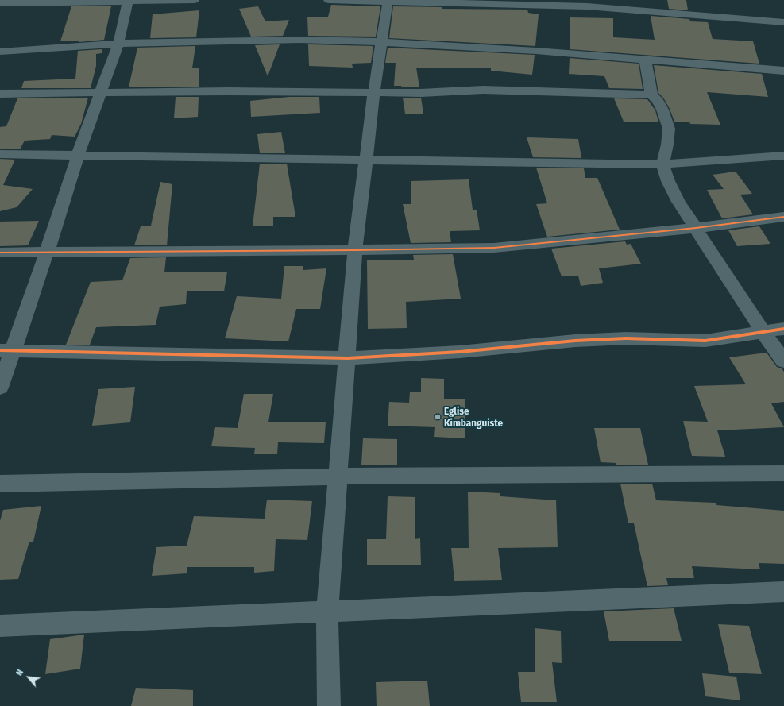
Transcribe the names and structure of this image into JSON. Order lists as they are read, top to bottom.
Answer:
{
  "places": ["Eglise Kimbanguiste"],
  "north": "top left"
}
